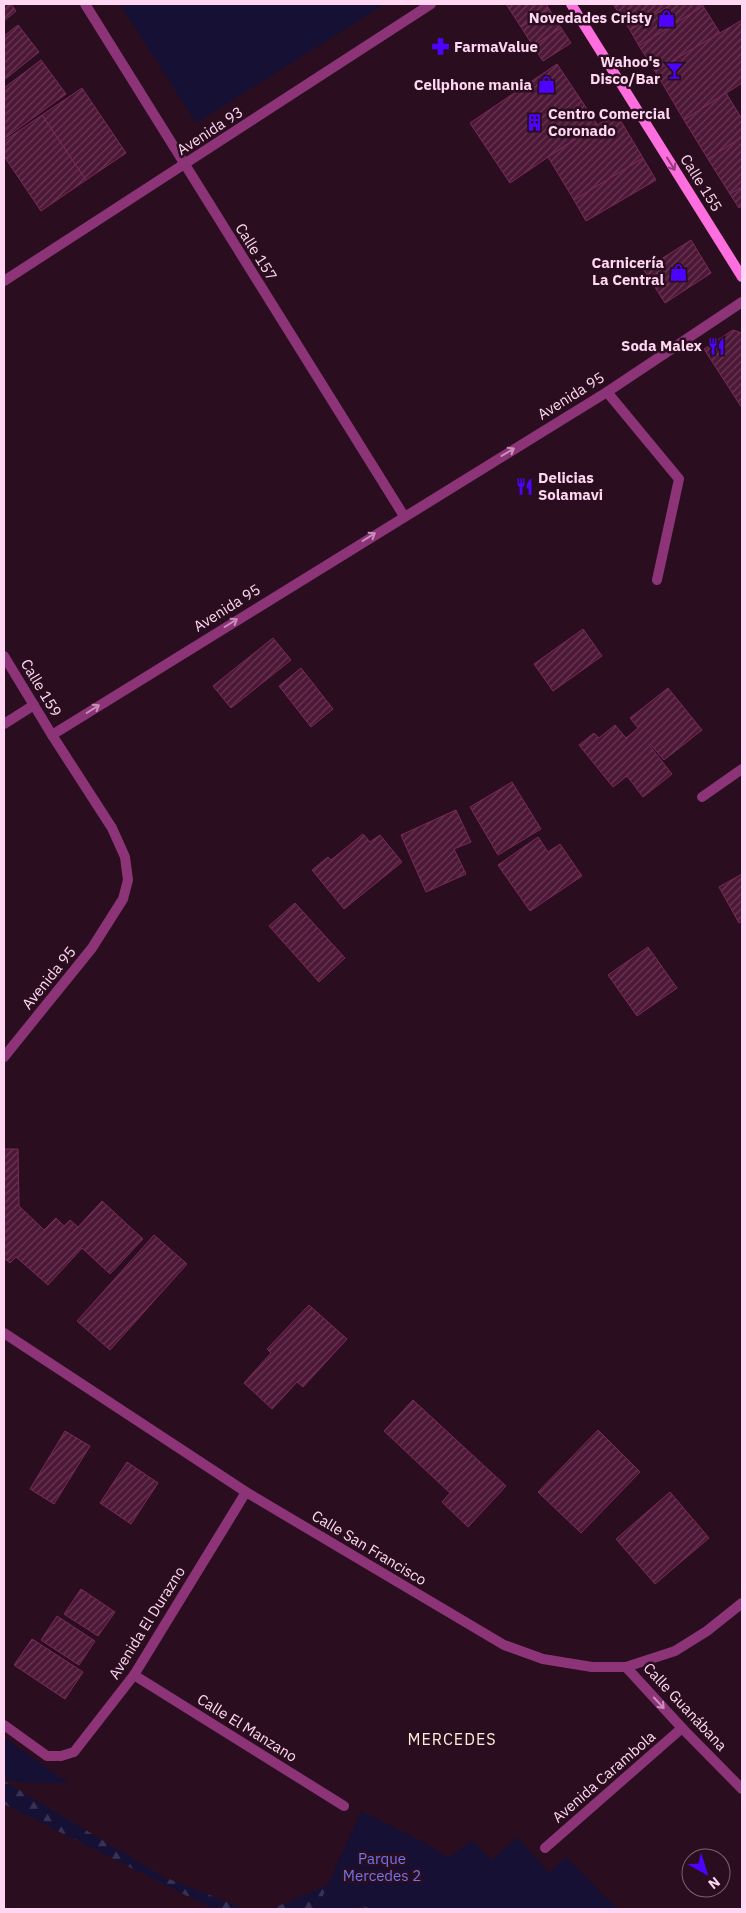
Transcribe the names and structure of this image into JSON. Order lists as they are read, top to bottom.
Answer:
{
  "streets": {
    "main road": ["Calle 155"],
    "street": [
      "Avenida 93",
      "Calle 157",
      "Avenida 95",
      "Calle 159",
      "Calle San Francisco",
      "Avenida El Durazno",
      "Calle Guanábana",
      "Calle El Manzano",
      "Avenida Carambola"
    ]
  },
  "crossings": [
    ["Avenida 93", "Calle 157"],
    ["Calle 157", "Avenida 95"],
    ["Avenida 95", "Calle 159"],
    ["Calle San Francisco", "Avenida El Durazno"],
    ["Calle San Francisco", "Calle Guanábana"],
    ["Avenida El Durazno", "Calle El Manzano"],
    ["Calle Guanábana", "Avenida Carambola"]
  ],
  "one_way": ["Calle 155", "Avenida 95", "Calle Guanábana"],
  "districts": ["MERCEDES"],
  "parks": ["Parque Mercedes 2"],
  "places": {
    "shop": ["Novedades Cristy", "Cellphone mania", "Carnicería La Central"],
    "pharmacy": ["FarmaValue"],
    "bar": ["Wahoo's Disco/Bar"],
    "building": ["Centro Comercial Coronado"],
    "restaurant": ["Soda Malex", "Delicias Solamavi"]
  },
  "north": "bottom right"
}
